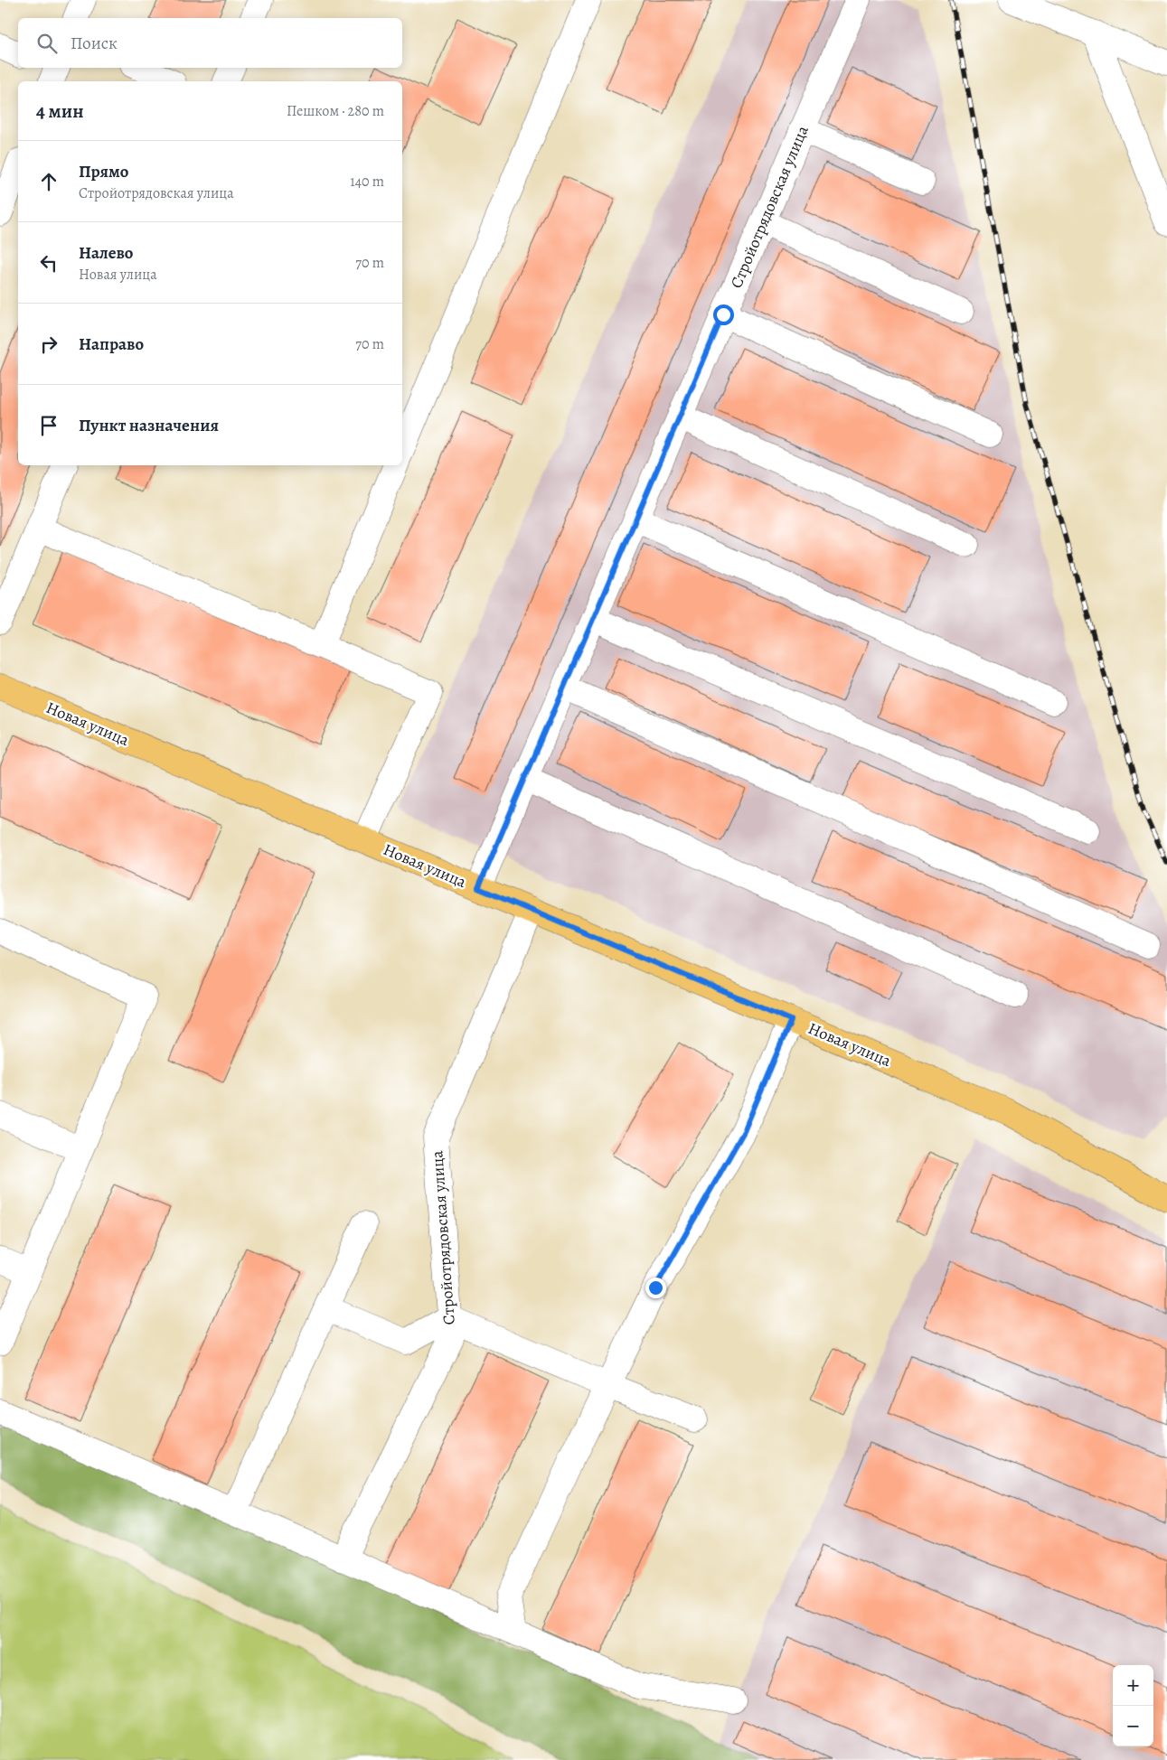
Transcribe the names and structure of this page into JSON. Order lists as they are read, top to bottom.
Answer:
{
  "streets": {
    "main road": ["Новая улица"],
    "street": ["Стройотрядовская улица"]
  },
  "crossings": [
    ["Стройотрядовская улица", "Новая улица"]
  ],
  "page": {
    "search": "Поиск",
    "heading": ["4 мин", "Пешком · 280 m"],
    "list": [
      ["Прямо", "Стройотрядовская улица", "140 m"],
      ["Налево", "Новая улица", "70 m"],
      ["Направо", "70 m"],
      "Пункт назначения"
    ],
    "map_buttons": ["+", "−"]
  }
}
